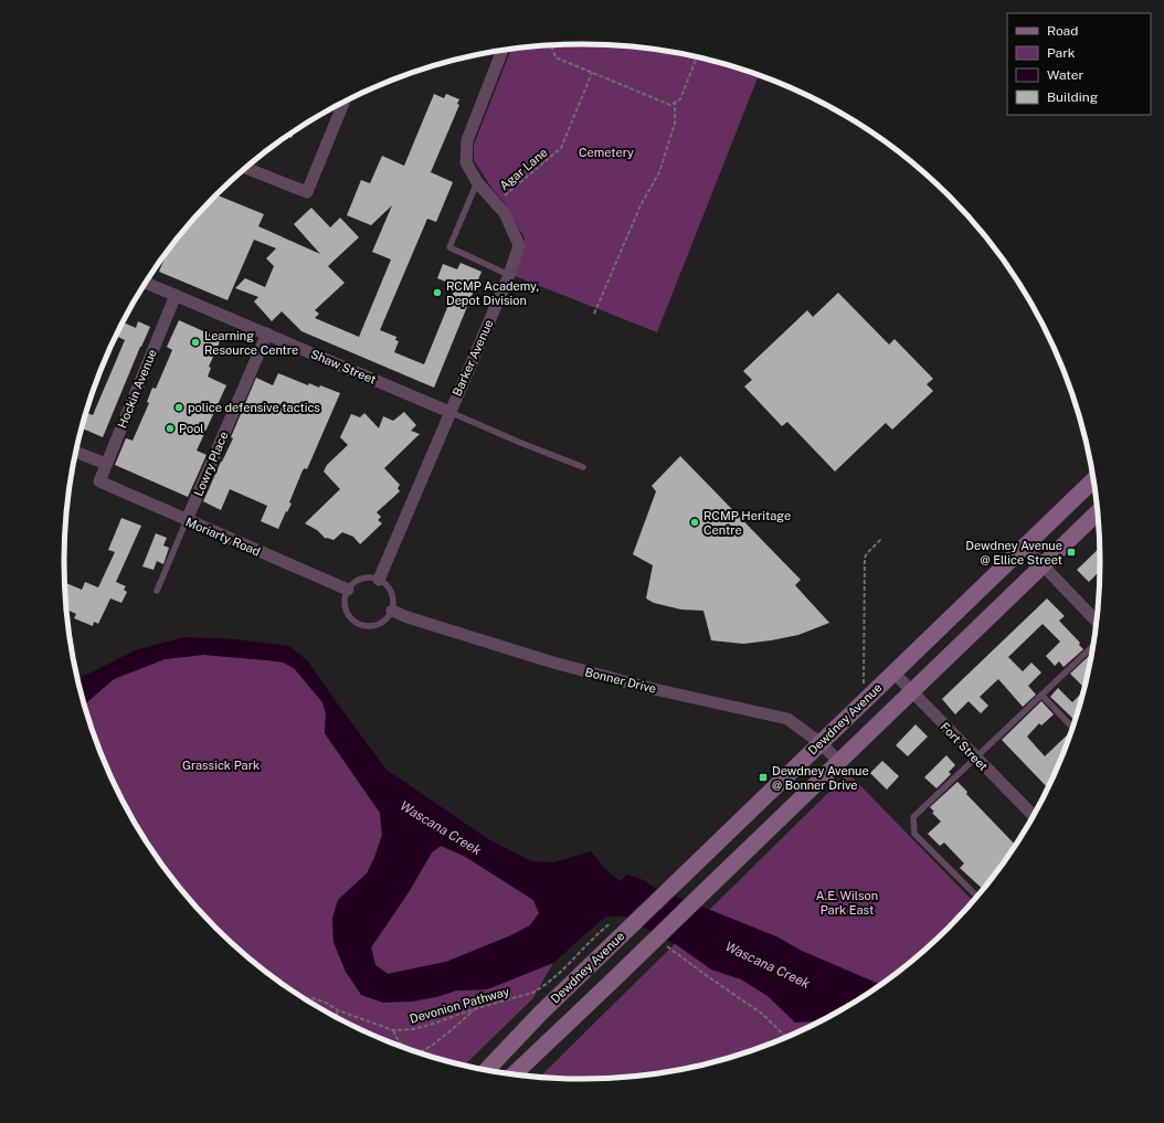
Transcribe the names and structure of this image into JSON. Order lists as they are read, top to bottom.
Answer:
{
  "streets": {
    "main road": ["Dewdney Avenue"],
    "street": [
      "Barker Avenue",
      "Shaw Street",
      "Hockin Avenue",
      "Lowry Place",
      "Moriarty Road",
      "Bonner Drive",
      "Fort Street"
    ],
    "path": ["Agar Lane", "Devonion Pathway"]
  },
  "crossings": [
    ["Agar Lane", "Barker Avenue"],
    ["Barker Avenue", "Shaw Street"],
    ["Barker Avenue", "Moriarty Road"],
    ["Barker Avenue", "Bonner Drive"],
    ["Shaw Street", "Hockin Avenue"],
    ["Shaw Street", "Lowry Place"],
    ["Hockin Avenue", "Moriarty Road"],
    ["Lowry Place", "Moriarty Road"],
    ["Moriarty Road", "Bonner Drive"],
    ["Bonner Drive", "Dewdney Avenue"],
    ["Dewdney Avenue", "Fort Street"]
  ],
  "water": ["Wascana Creek"],
  "parks": ["Cemetery", "Grassick Park", "A.E. Wilson Park East"],
  "places": {
    "other": [
      "RCMP Academy, Depot Division",
      "Learning Resource Centre",
      "police defensive tactics",
      "Pool",
      "RCMP Heritage Centre"
    ],
    "transit": ["Dewdney Avenue @ Ellice Street", "Dewdney Avenue @ Bonner Drive"]
  },
  "legend": [
    "Road",
    "Park",
    "Water",
    "Building"
  ]
}
